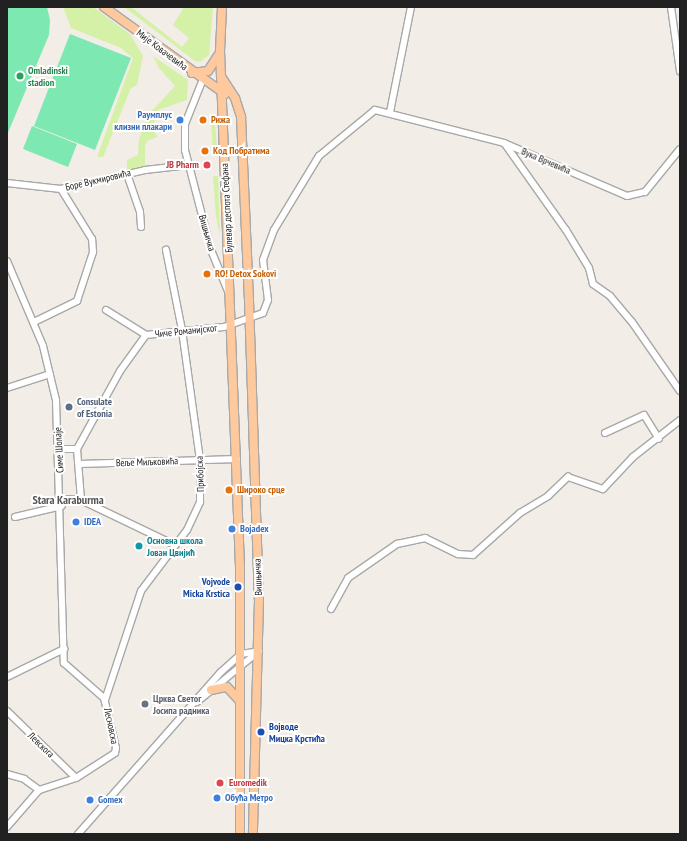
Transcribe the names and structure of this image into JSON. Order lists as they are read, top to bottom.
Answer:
{
  "streets": {
    "main road": ["Мије Ковачевића", "Булевар деспота Стефана", "Вишњичка"],
    "street": [
      "Вука Врчевића",
      "Боре Вукмировића",
      "Чиче Романијског",
      "Симе Шолаје",
      "Веље Миљковића",
      "Прибојска",
      "Лесновска",
      "Левскога"
    ]
  },
  "crossings": [
    ["Мије Ковачевића", "Булевар деспота Стефана"],
    ["Вука Врчевића", "Булевар деспота Стефана"],
    ["Вука Врчевића", "Вишњичка"],
    ["Вука Врчевића", "Чиче Романијског"],
    ["Боре Вукмировића", "Вишњичка"],
    ["Булевар деспота Стефана", "Вишњичка"],
    ["Булевар деспота Стефана", "Чиче Романијског"],
    ["Вишњичка", "Чиче Романијског"],
    ["Вишњичка", "Веље Миљковића"],
    ["Чиче Романијског", "Прибојска"],
    ["Симе Шолаје", "Лесновска"],
    ["Веље Миљковића", "Прибојска"],
    ["Прибојска", "Лесновска"],
    ["Лесновска", "Левскога"]
  ],
  "districts": ["Stara Karaburma"],
  "places": [
    "Omladinski stadion",
    "Раумплус клизни плакари",
    "Рижа",
    "Код Побратима",
    "JB Pharm",
    "RO! Detox Sokovi",
    "Consulate of Estonia",
    "Широко срце",
    "IDEA",
    "Bojadex",
    "Основна школа Јован Цвијић",
    "Vojvode Micka Krstica",
    "Црква Светог Јосипа радника",
    "Војводе Мицка Крстића",
    "Euromedik",
    "Обућа Метро",
    "Gomex"
  ]
}
